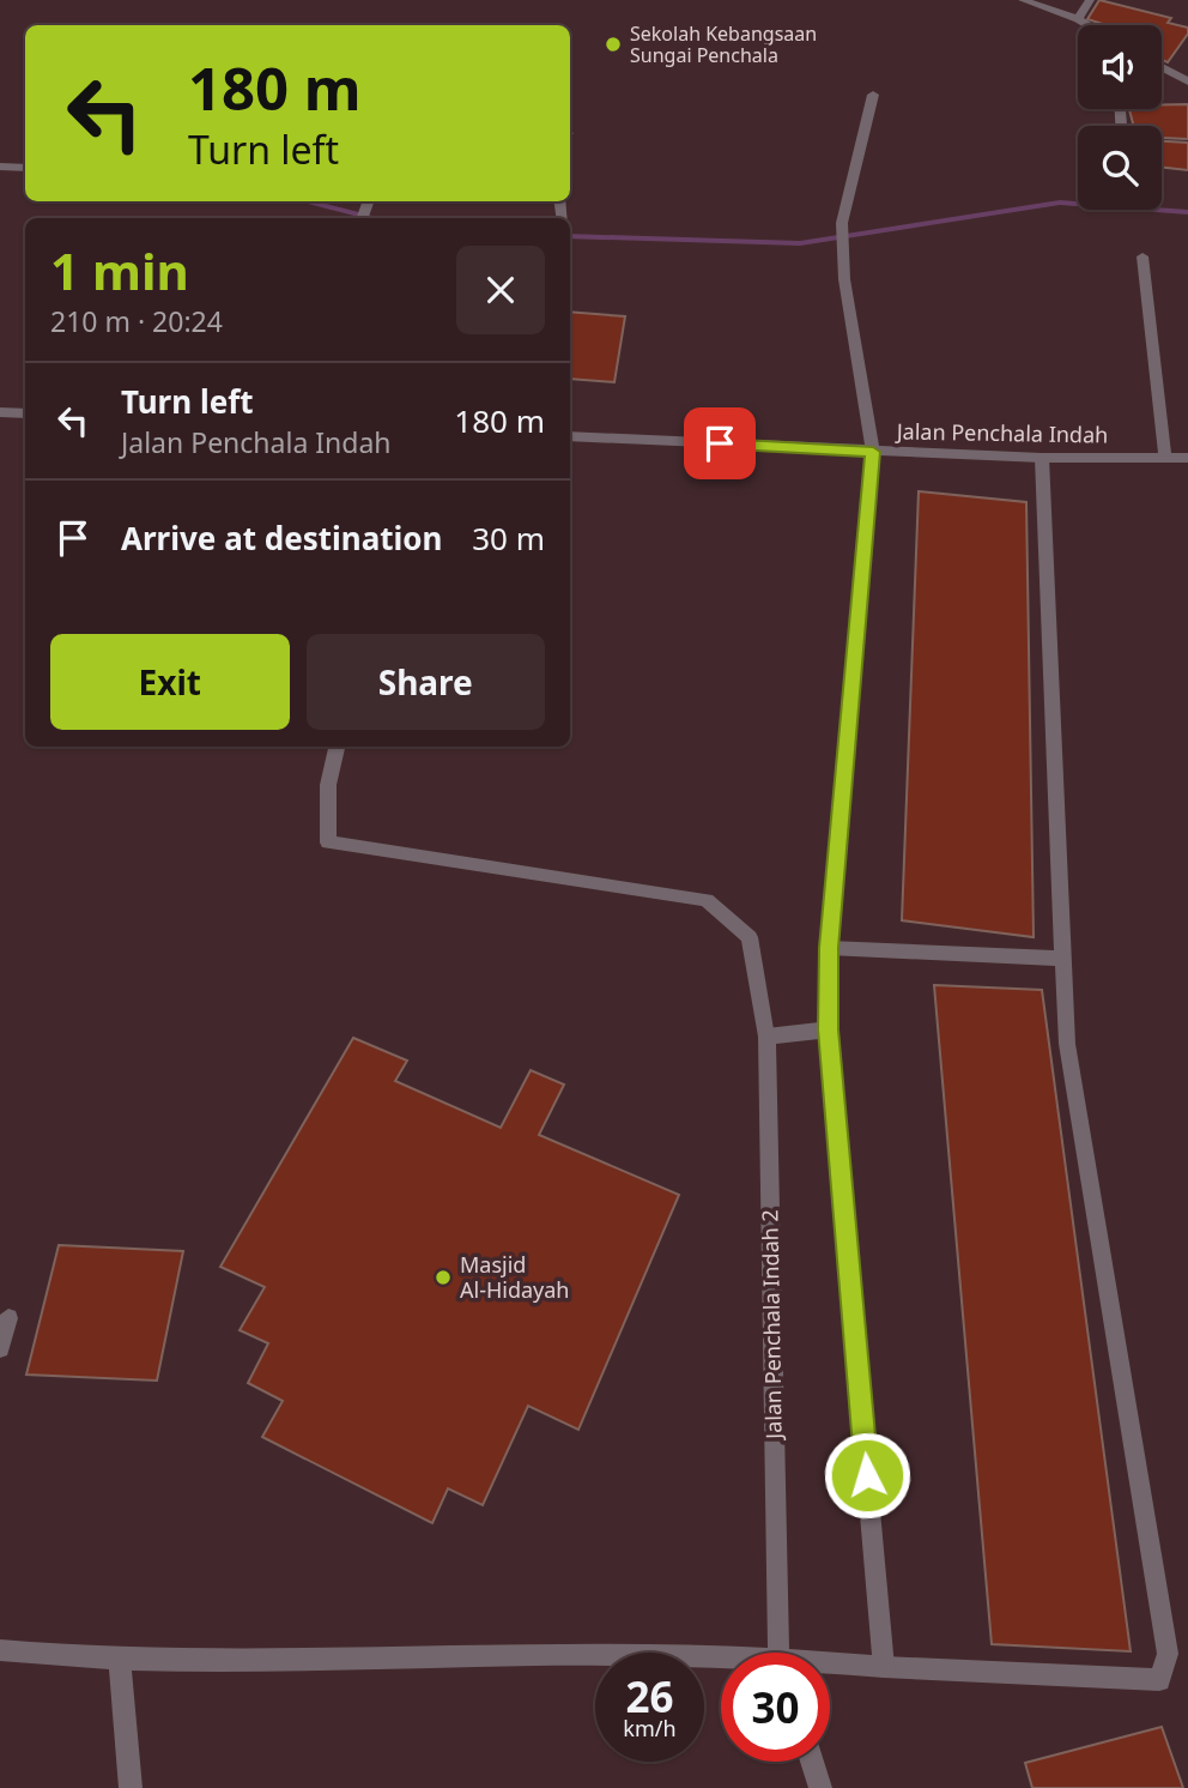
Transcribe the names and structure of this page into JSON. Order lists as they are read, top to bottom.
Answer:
{
  "streets": {
    "street": ["Jalan Penchala Indah", "Jalan Penchala Indah 2"]
  },
  "places": ["Sekolah Kebangsaan Sungai Penchala", "Masjid Al-Hidayah"],
  "page": {
    "turn": ["180 m", "Turn left"],
    "heading": ["1 min", "210 m · 20:24"],
    "list": [
      {
        "name": "Turn left",
        "note": "Jalan Penchala Indah",
        "value": "180 m"
      },
      {
        "name": "Arrive at destination",
        "value": "30 m"
      }
    ],
    "buttons": ["Exit", "Share"],
    "speed": "26 km/h",
    "limit": "30"
  }
}
